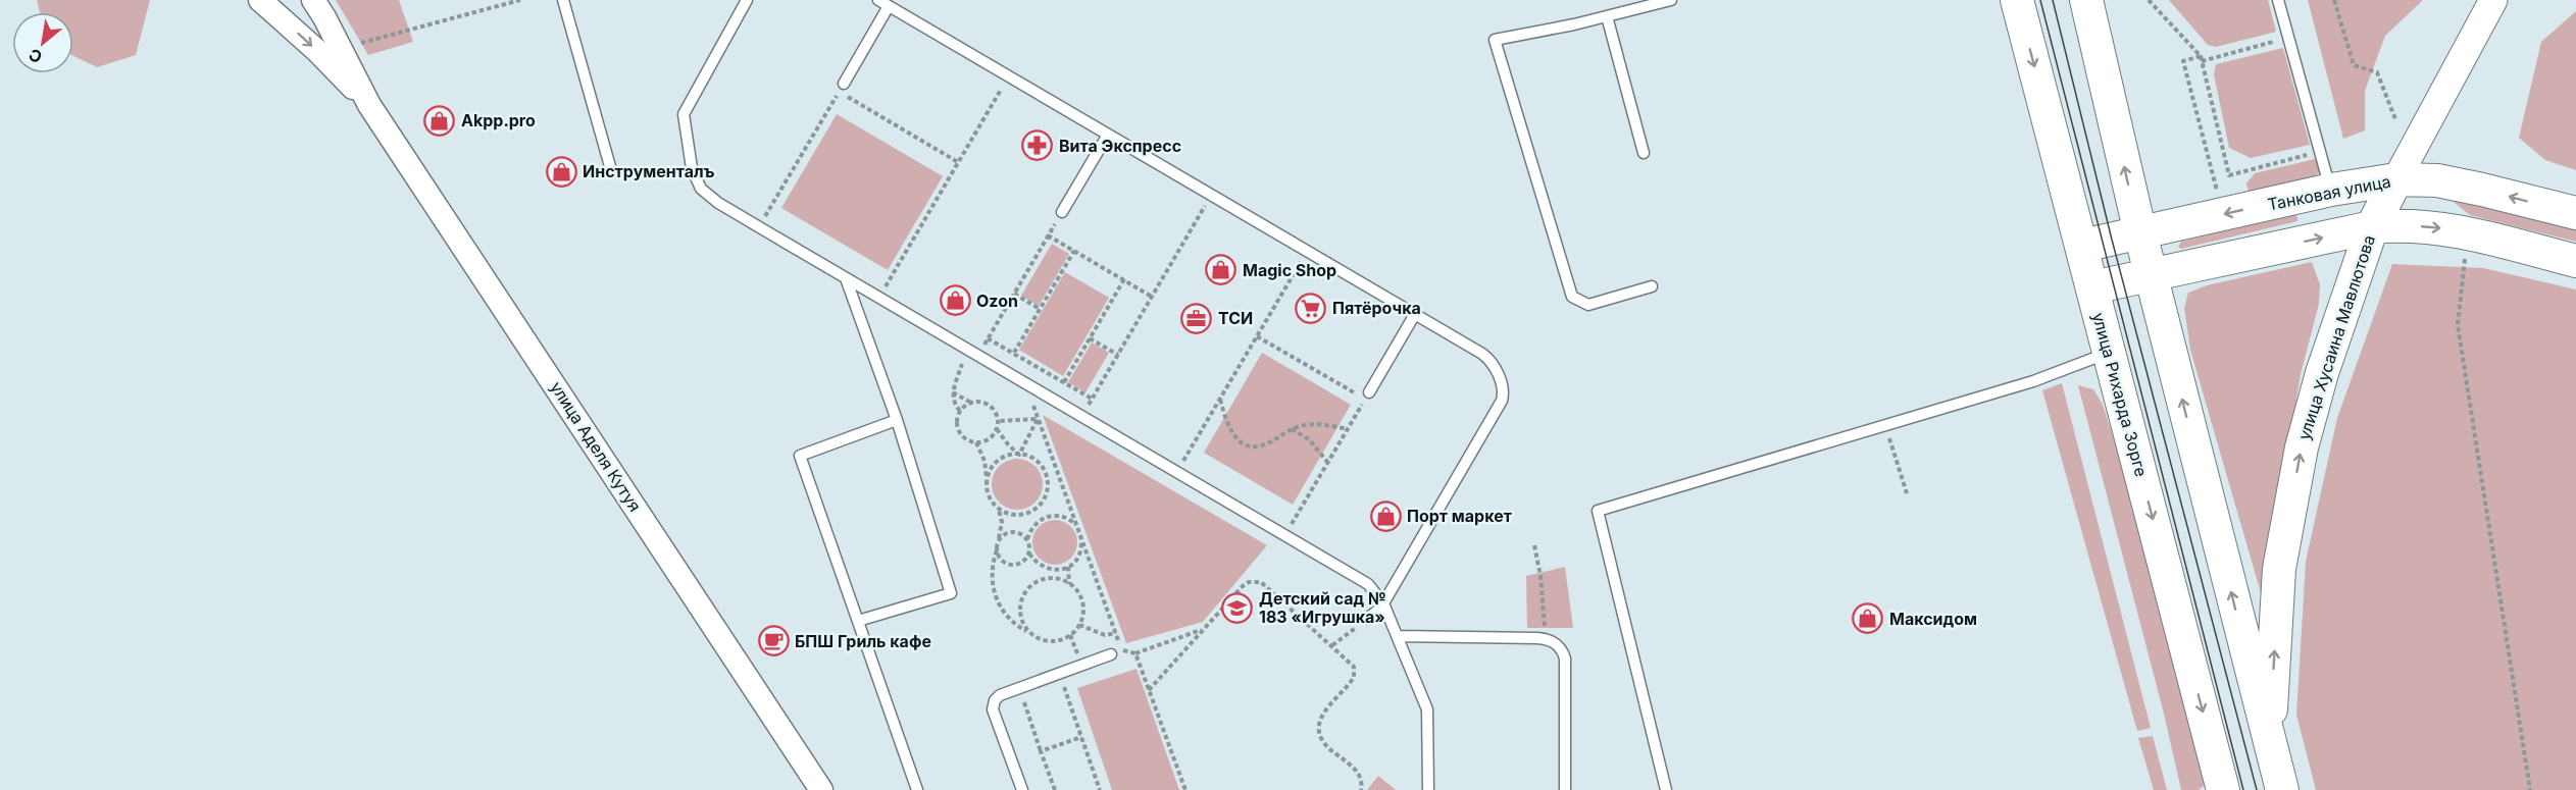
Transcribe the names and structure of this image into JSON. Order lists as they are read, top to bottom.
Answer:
{
  "streets": {
    "main road": ["Танковая улица", "улица Хусаина Мавлютова", "улица Рихарда Зорге"],
    "street": ["улица Аделя Кутуя"]
  },
  "crossings": [
    ["Танковая улица", "улица Хусаина Мавлютова"],
    ["Танковая улица", "улица Рихарда Зорге"]
  ],
  "one_way": ["улица Хусаина Мавлютова"],
  "places": {
    "shop": [
      "Akpp.pro",
      "Инструменталъ",
      "Magic Shop",
      "Ozon",
      "Порт маркет",
      "Максидом"
    ],
    "pharmacy": ["Вита Экспресс"],
    "supermarket": ["Пятёрочка"],
    "office": ["ТСИ"],
    "school or university": ["Детский сад № 183 «Игрушка»"],
    "cafe": ["БПШ Гриль кафе"]
  },
  "north": "bottom left"
}
